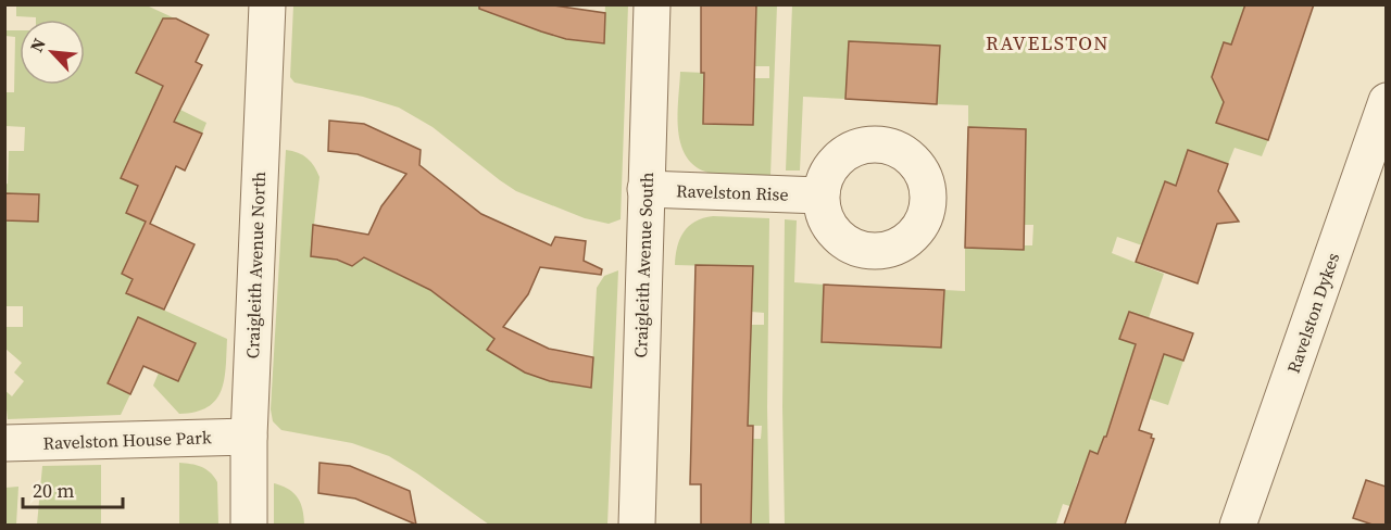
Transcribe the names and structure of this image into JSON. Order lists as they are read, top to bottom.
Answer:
{
  "streets": {
    "street": [
      "Ravelston Rise",
      "Craigleith Avenue North",
      "Craigleith Avenue South",
      "Ravelston Dykes",
      "Ravelston House Park"
    ]
  },
  "crossings": [
    ["Ravelston Rise", "Craigleith Avenue South"],
    ["Craigleith Avenue North", "Ravelston House Park"]
  ],
  "districts": ["RAVELSTON"],
  "scale_bar": "20 m",
  "north": "top left"
}
